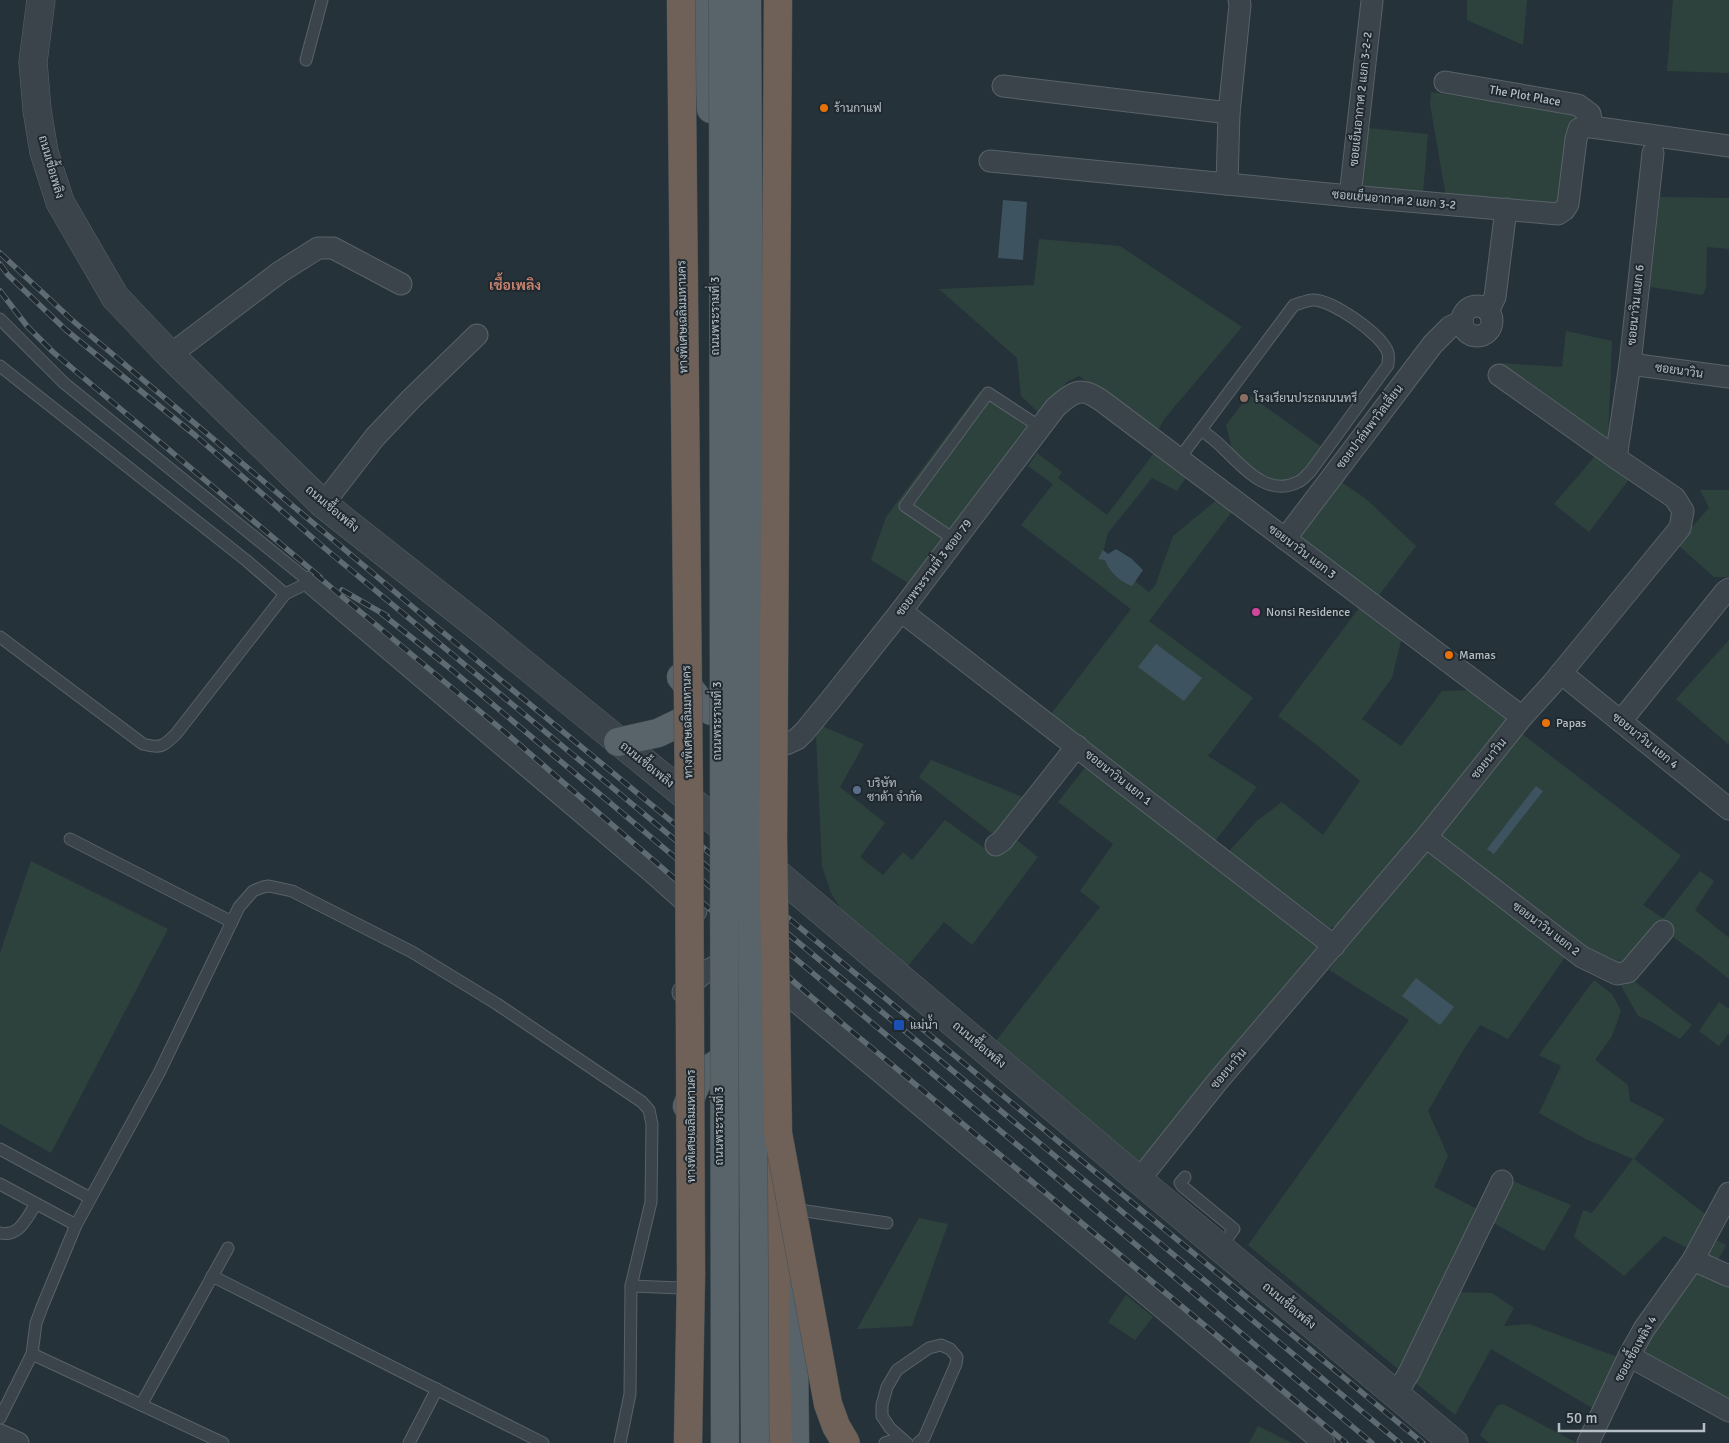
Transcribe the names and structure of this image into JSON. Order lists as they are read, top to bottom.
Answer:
{
  "streets": {
    "highway": ["ทางพิเศษเฉลิมมหานคร"],
    "main road": ["ถนนพระรามที่ 3"],
    "street": [
      "The Plot Place",
      "ซอยเย็นอากาศ 2 แยก 3-2-2",
      "ถนนเชื้อเพลิง",
      "ซอยเย็นอากาศ 2 แยก 3-2",
      "ซอยนาวิน แยก 6",
      "ซอยนาวิน",
      "ซอยปาล์มพาวิลเลี่ยน",
      "ซอยนาวิน แยก 3",
      "ซอยพระรามที่ 3 ซอย 79",
      "ซอยนาวิน แยก 4",
      "ซอยนาวิน แยก 1",
      "ซอยนาวิน แยก 2",
      "ซอยเชื้อเพลิง 4"
    ]
  },
  "crossings": [
    ["The Plot Place", "ซอยเย็นอากาศ 2 แยก 3-2"],
    ["ซอยเย็นอากาศ 2 แยก 3-2-2", "ซอยเย็นอากาศ 2 แยก 3-2"],
    ["ถนนเชื้อเพลิง", "ซอยนาวิน"],
    ["ซอยเย็นอากาศ 2 แยก 3-2", "ซอยปาล์มพาวิลเลี่ยน"],
    ["ซอยนาวิน แยก 6", "ซอยนาวิน"],
    ["ซอยนาวิน", "ซอยนาวิน แยก 3"],
    ["ซอยนาวิน", "ซอยนาวิน แยก 4"],
    ["ซอยนาวิน", "ซอยนาวิน แยก 1"],
    ["ซอยนาวิน", "ซอยนาวิน แยก 2"],
    ["ซอยปาล์มพาวิลเลี่ยน", "ซอยนาวิน แยก 3"],
    ["ซอยนาวิน แยก 3", "ซอยพระรามที่ 3 ซอย 79"],
    ["ซอยพระรามที่ 3 ซอย 79", "ซอยนาวิน แยก 1"]
  ],
  "districts": ["เชื้อเพลิง"],
  "places": {
    "other": [
      "ร้านกาแฟ",
      "โรงเรียนประถมนนทรี",
      "Nonsi Residence",
      "Mamas",
      "Papas",
      "บริษัท ซาต้า จำกัด"
    ],
    "transit": ["แม่น้ำ"]
  },
  "scale_bar": "50 m"
}
